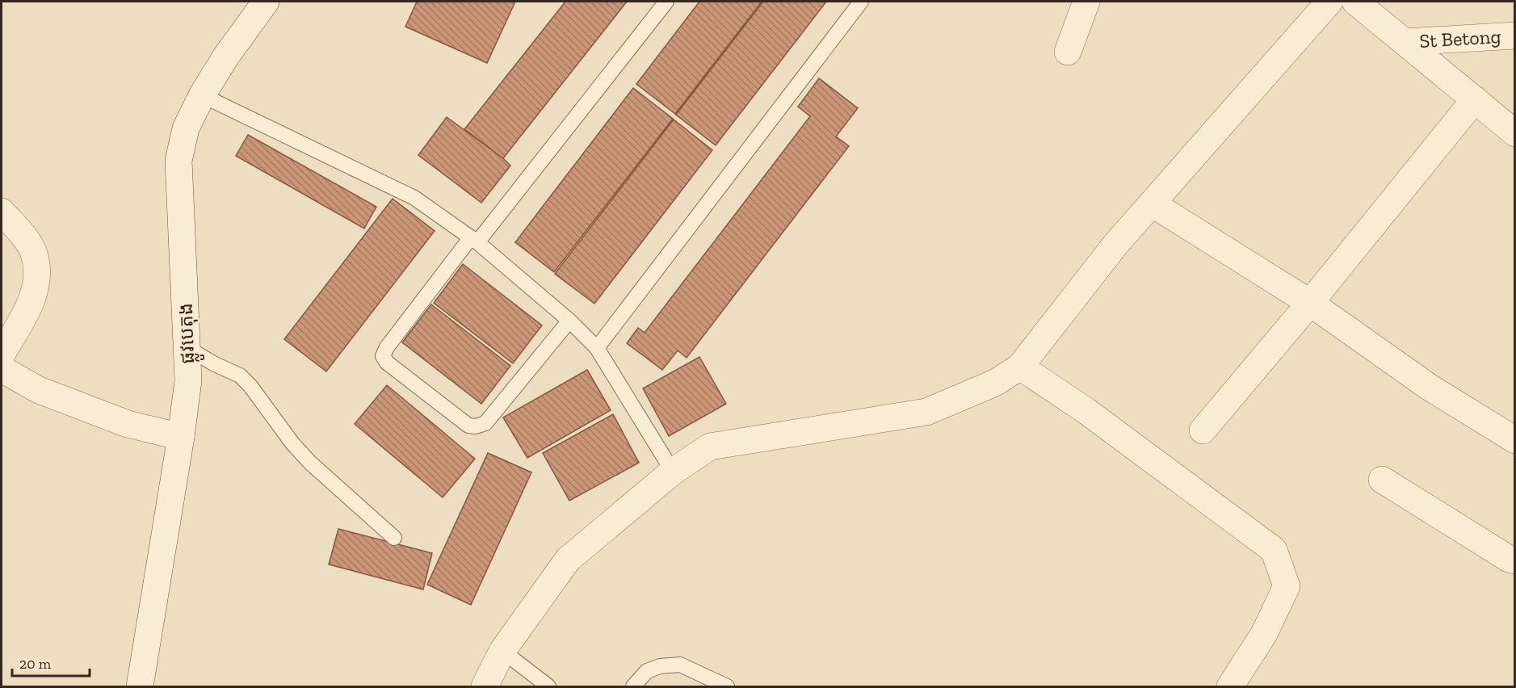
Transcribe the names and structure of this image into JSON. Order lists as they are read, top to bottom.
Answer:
{
  "streets": {
    "street": ["St Betong", "ផ្លូវបេតុង"]
  },
  "scale_bar": "20 m"
}
